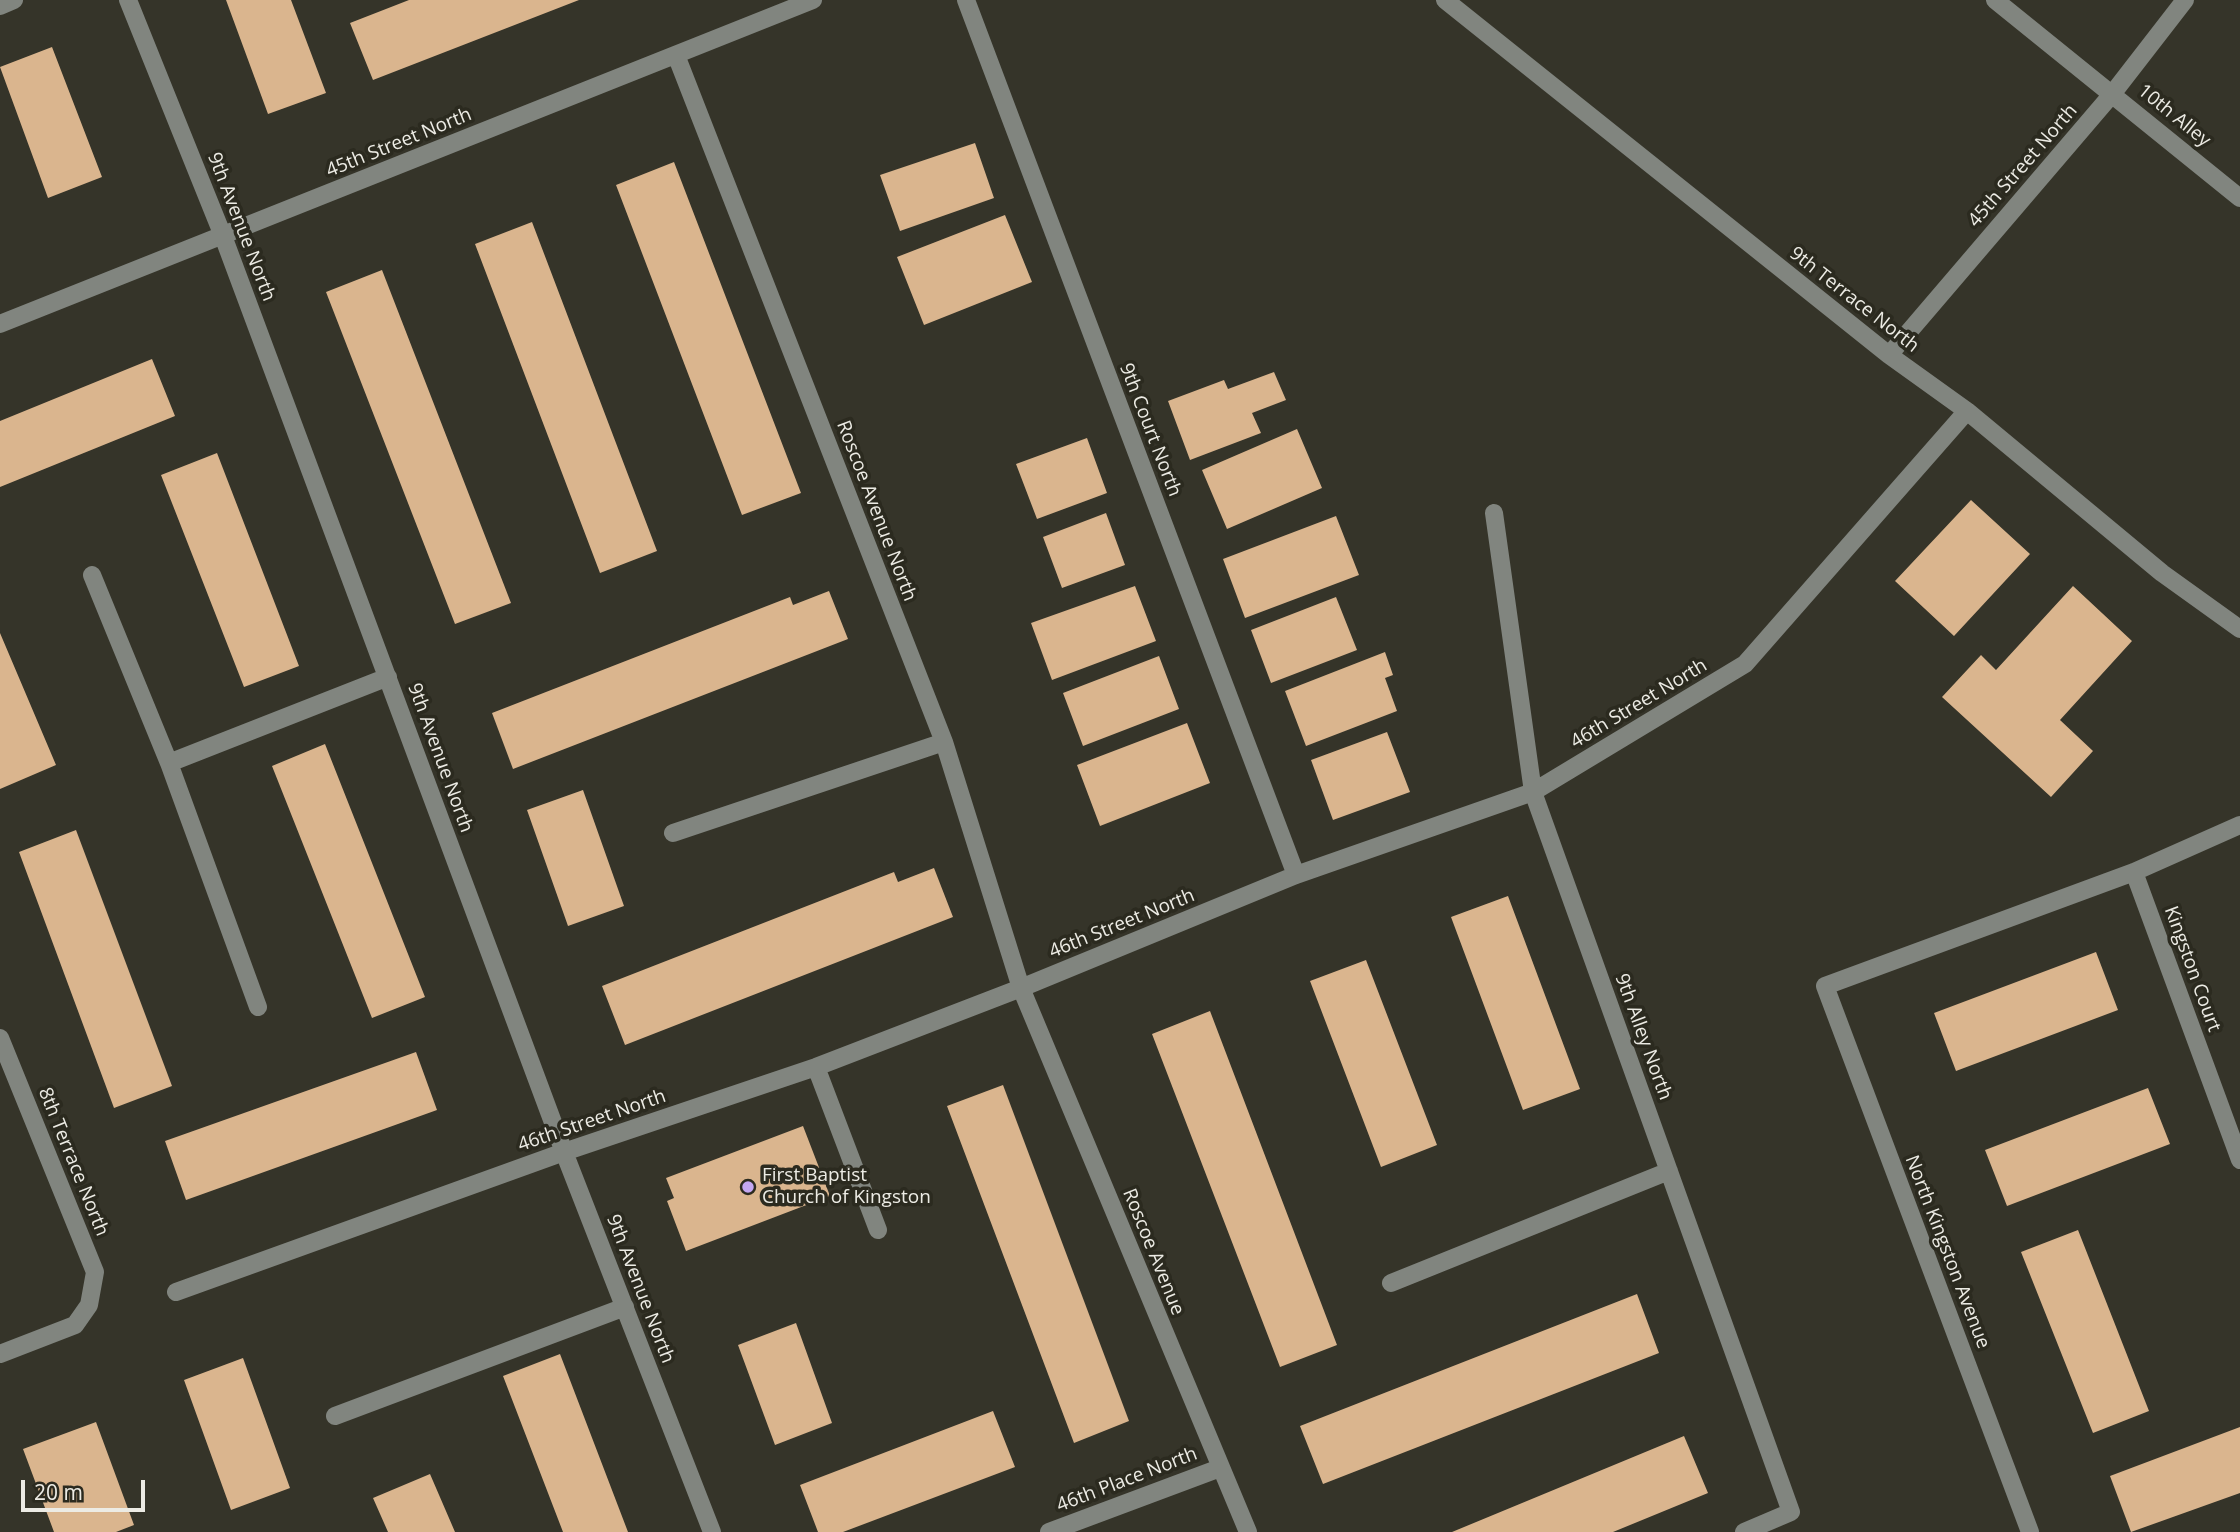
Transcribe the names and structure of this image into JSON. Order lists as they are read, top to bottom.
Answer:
{
  "streets": {
    "street": [
      "10th Alley",
      "45th Street North",
      "9th Avenue North",
      "9th Terrace North",
      "9th Court North",
      "Roscoe Avenue North",
      "46th Street North",
      "Kingston Court",
      "9th Alley North",
      "8th Terrace North",
      "Roscoe Avenue",
      "North Kingston Avenue",
      "46th Place North"
    ]
  },
  "crossings": [
    ["10th Alley", "45th Street North"],
    ["45th Street North", "9th Avenue North"],
    ["45th Street North", "9th Terrace North"],
    ["45th Street North", "Roscoe Avenue North"],
    ["9th Avenue North", "46th Street North"],
    ["9th Terrace North", "46th Street North"],
    ["9th Court North", "46th Street North"],
    ["Roscoe Avenue North", "46th Street North"],
    ["Roscoe Avenue North", "Roscoe Avenue"],
    ["46th Street North", "9th Alley North"],
    ["46th Street North", "Roscoe Avenue"],
    ["Kingston Court", "North Kingston Avenue"],
    ["Roscoe Avenue", "46th Place North"]
  ],
  "places": ["First Baptist Church of Kingston"],
  "scale_bar": "20 m"
}
